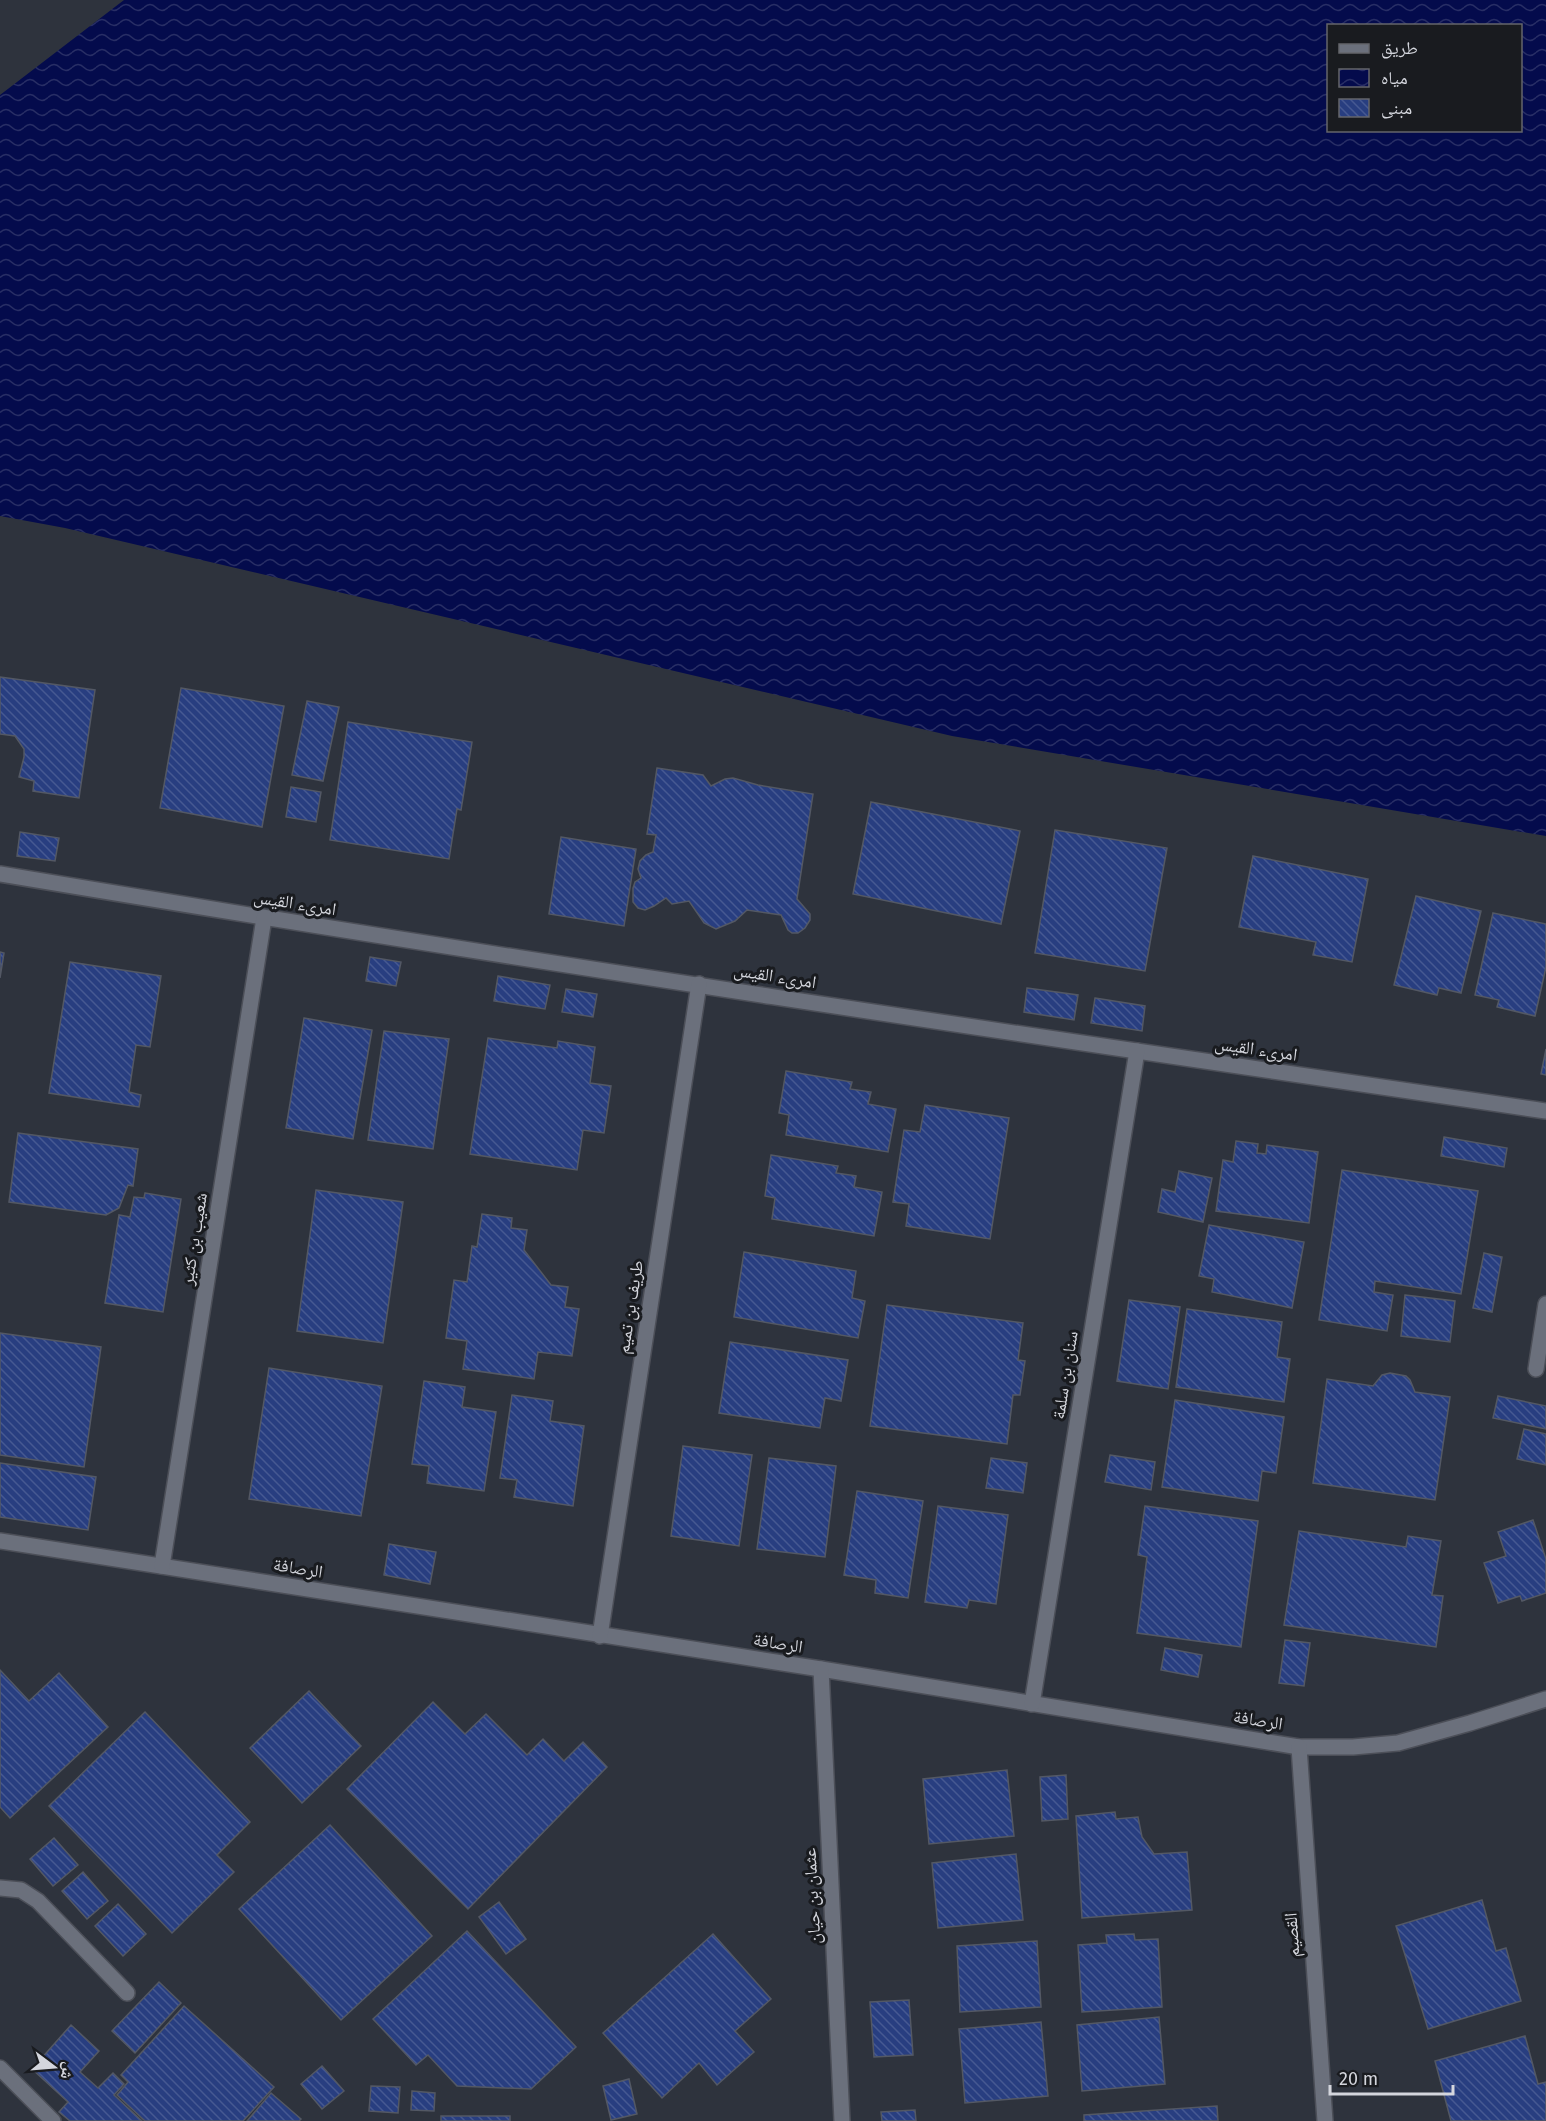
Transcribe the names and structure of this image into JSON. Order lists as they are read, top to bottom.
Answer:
{
  "streets": {
    "street": [
      "امرىء القيس",
      "شعيب بن كثير",
      "طريف بن تميم",
      "سنان بن سلمة",
      "الرصافة",
      "عثمان بن حيان",
      "القصيم"
    ]
  },
  "crossings": [
    ["امرىء القيس", "شعيب بن كثير"],
    ["امرىء القيس", "طريف بن تميم"],
    ["امرىء القيس", "سنان بن سلمة"],
    ["شعيب بن كثير", "الرصافة"],
    ["طريف بن تميم", "الرصافة"],
    ["سنان بن سلمة", "الرصافة"],
    ["الرصافة", "عثمان بن حيان"],
    ["الرصافة", "القصيم"]
  ],
  "legend": ["طريق", "مياه", "مبنى"],
  "scale_bar": "20 m",
  "north": "right"
}
